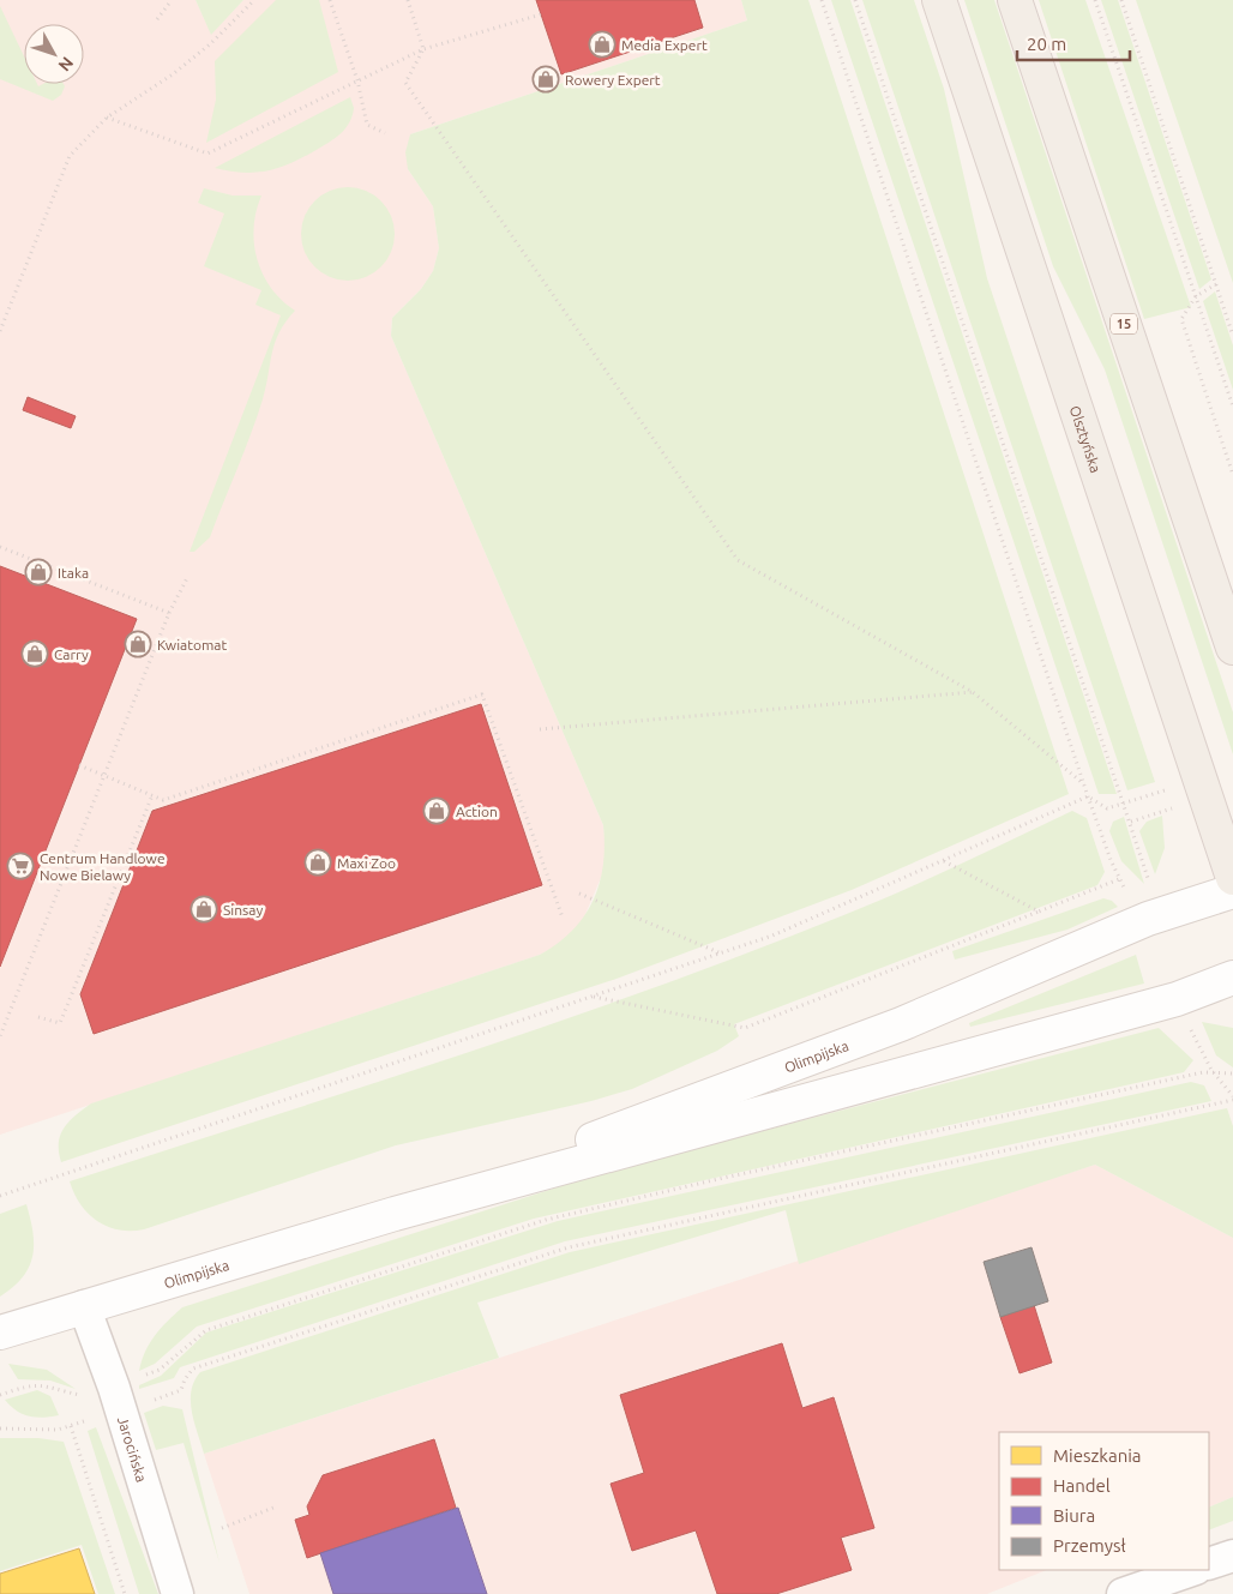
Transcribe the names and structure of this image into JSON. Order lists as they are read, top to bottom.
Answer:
{
  "streets": {
    "main road": ["15", "Olsztyńska", "Olimpijska"],
    "street": ["Jarocińska"]
  },
  "crossings": [
    ["Olimpijska", "Jarocińska"]
  ],
  "places": {
    "shop": [
      "Media Expert",
      "Rowery Expert",
      "Itaka",
      "Kwiatomat",
      "Carry",
      "Action",
      "Maxi Zoo",
      "Sinsay"
    ],
    "supermarket": ["Centrum Handlowe Nowe Bielawy"]
  },
  "legend": [
    "Mieszkania",
    "Handel",
    "Biura",
    "Przemysł"
  ],
  "scale_bar": "20 m",
  "north": "bottom right"
}
